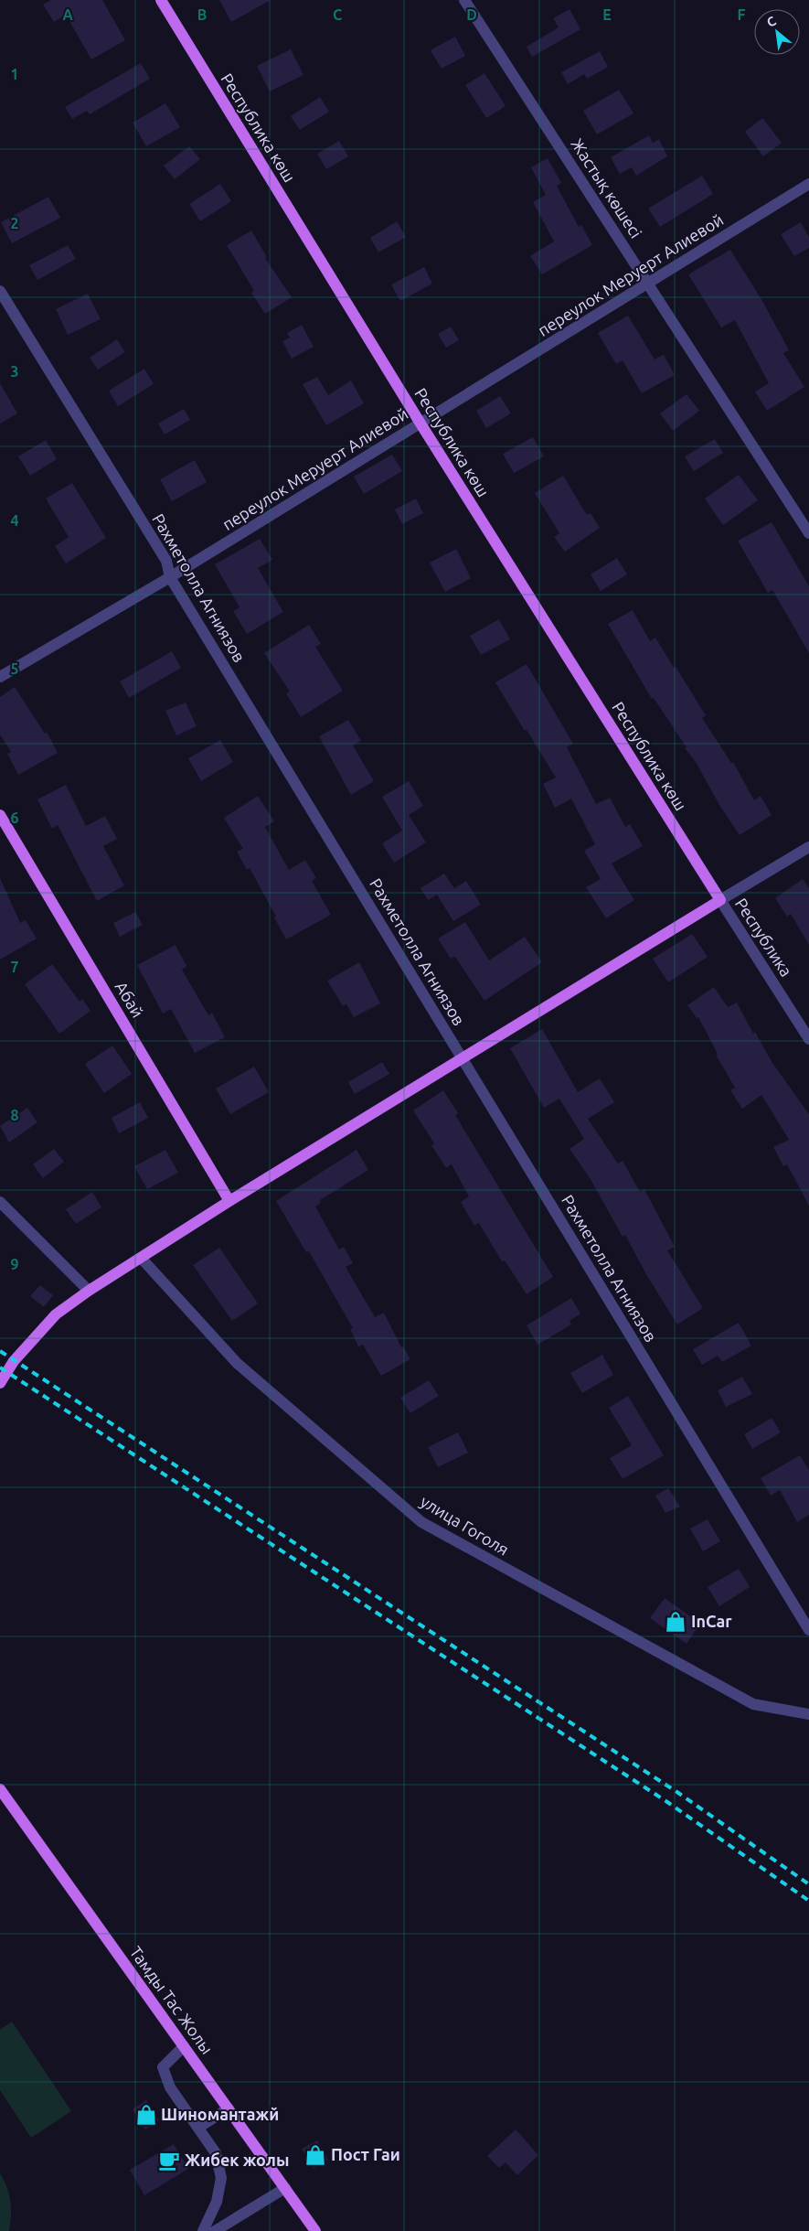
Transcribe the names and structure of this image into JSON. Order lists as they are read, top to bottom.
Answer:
{
  "streets": {
    "main road": ["Республика көш", "Абай", "Тамды Тас Жолы"],
    "street": [
      "Жастық көшесі",
      "переулок Меруерт Алиевой",
      "Рахметолла Агниязов",
      "Республика",
      "улица Гоголя"
    ]
  },
  "crossings": [
    ["Республика көш", "переулок Меруерт Алиевой"],
    ["Республика көш", "Республика"],
    ["Жастық көшесі", "переулок Меруерт Алиевой"],
    ["переулок Меруерт Алиевой", "Рахметолла Агниязов"]
  ],
  "places": {
    "shop": ["InCar", "Шиномантажй", "Пост Гаи"],
    "cafe": ["Жибек жолы"]
  },
  "north": "top left",
  "grid": {
    "columns": [
      "A",
      "B",
      "C",
      "D",
      "E",
      "F"
    ],
    "rows": [
      "1",
      "2",
      "3",
      "4",
      "5",
      "6",
      "7",
      "8",
      "9"
    ]
  }
}
